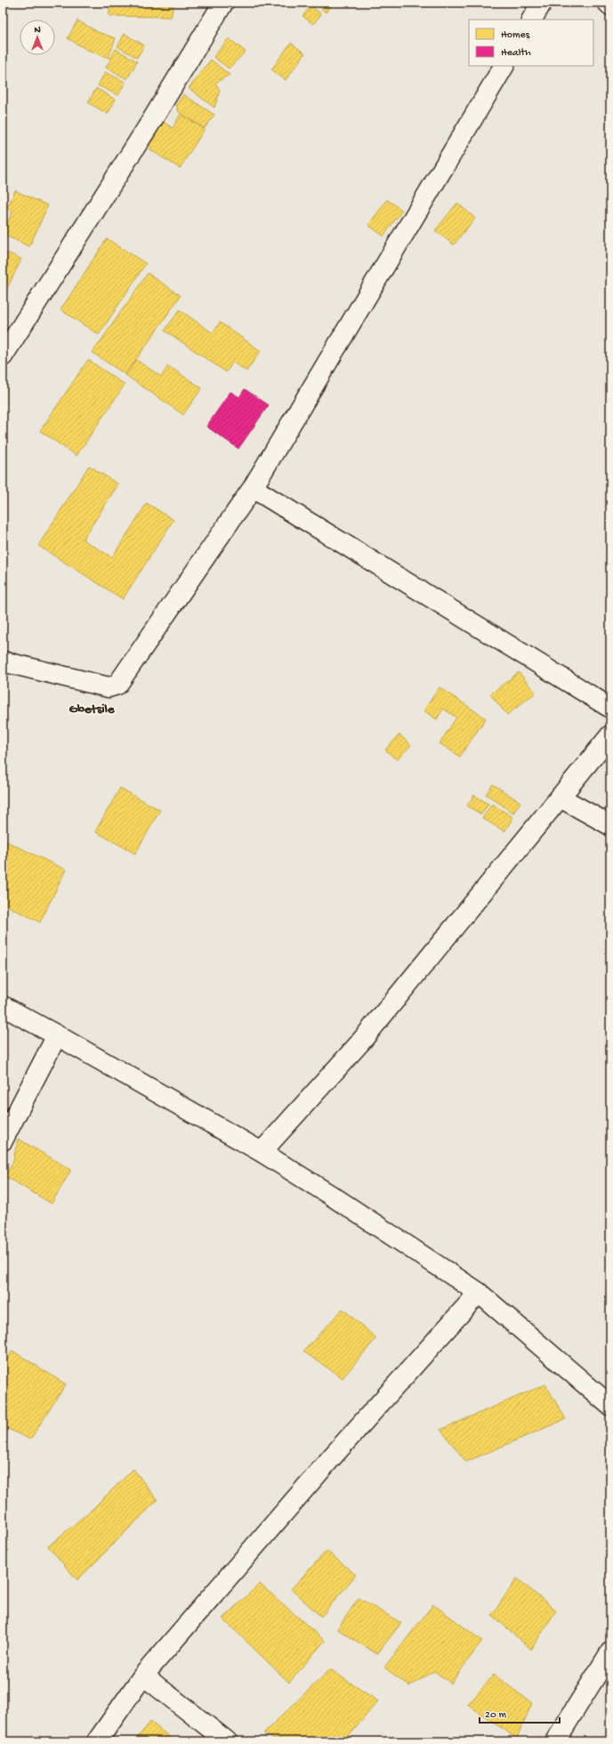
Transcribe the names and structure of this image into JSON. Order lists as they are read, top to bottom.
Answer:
{
  "districts": ["Gbetsile"],
  "legend": ["Homes", "Health"],
  "scale_bar": "20 m",
  "north": "top"
}
